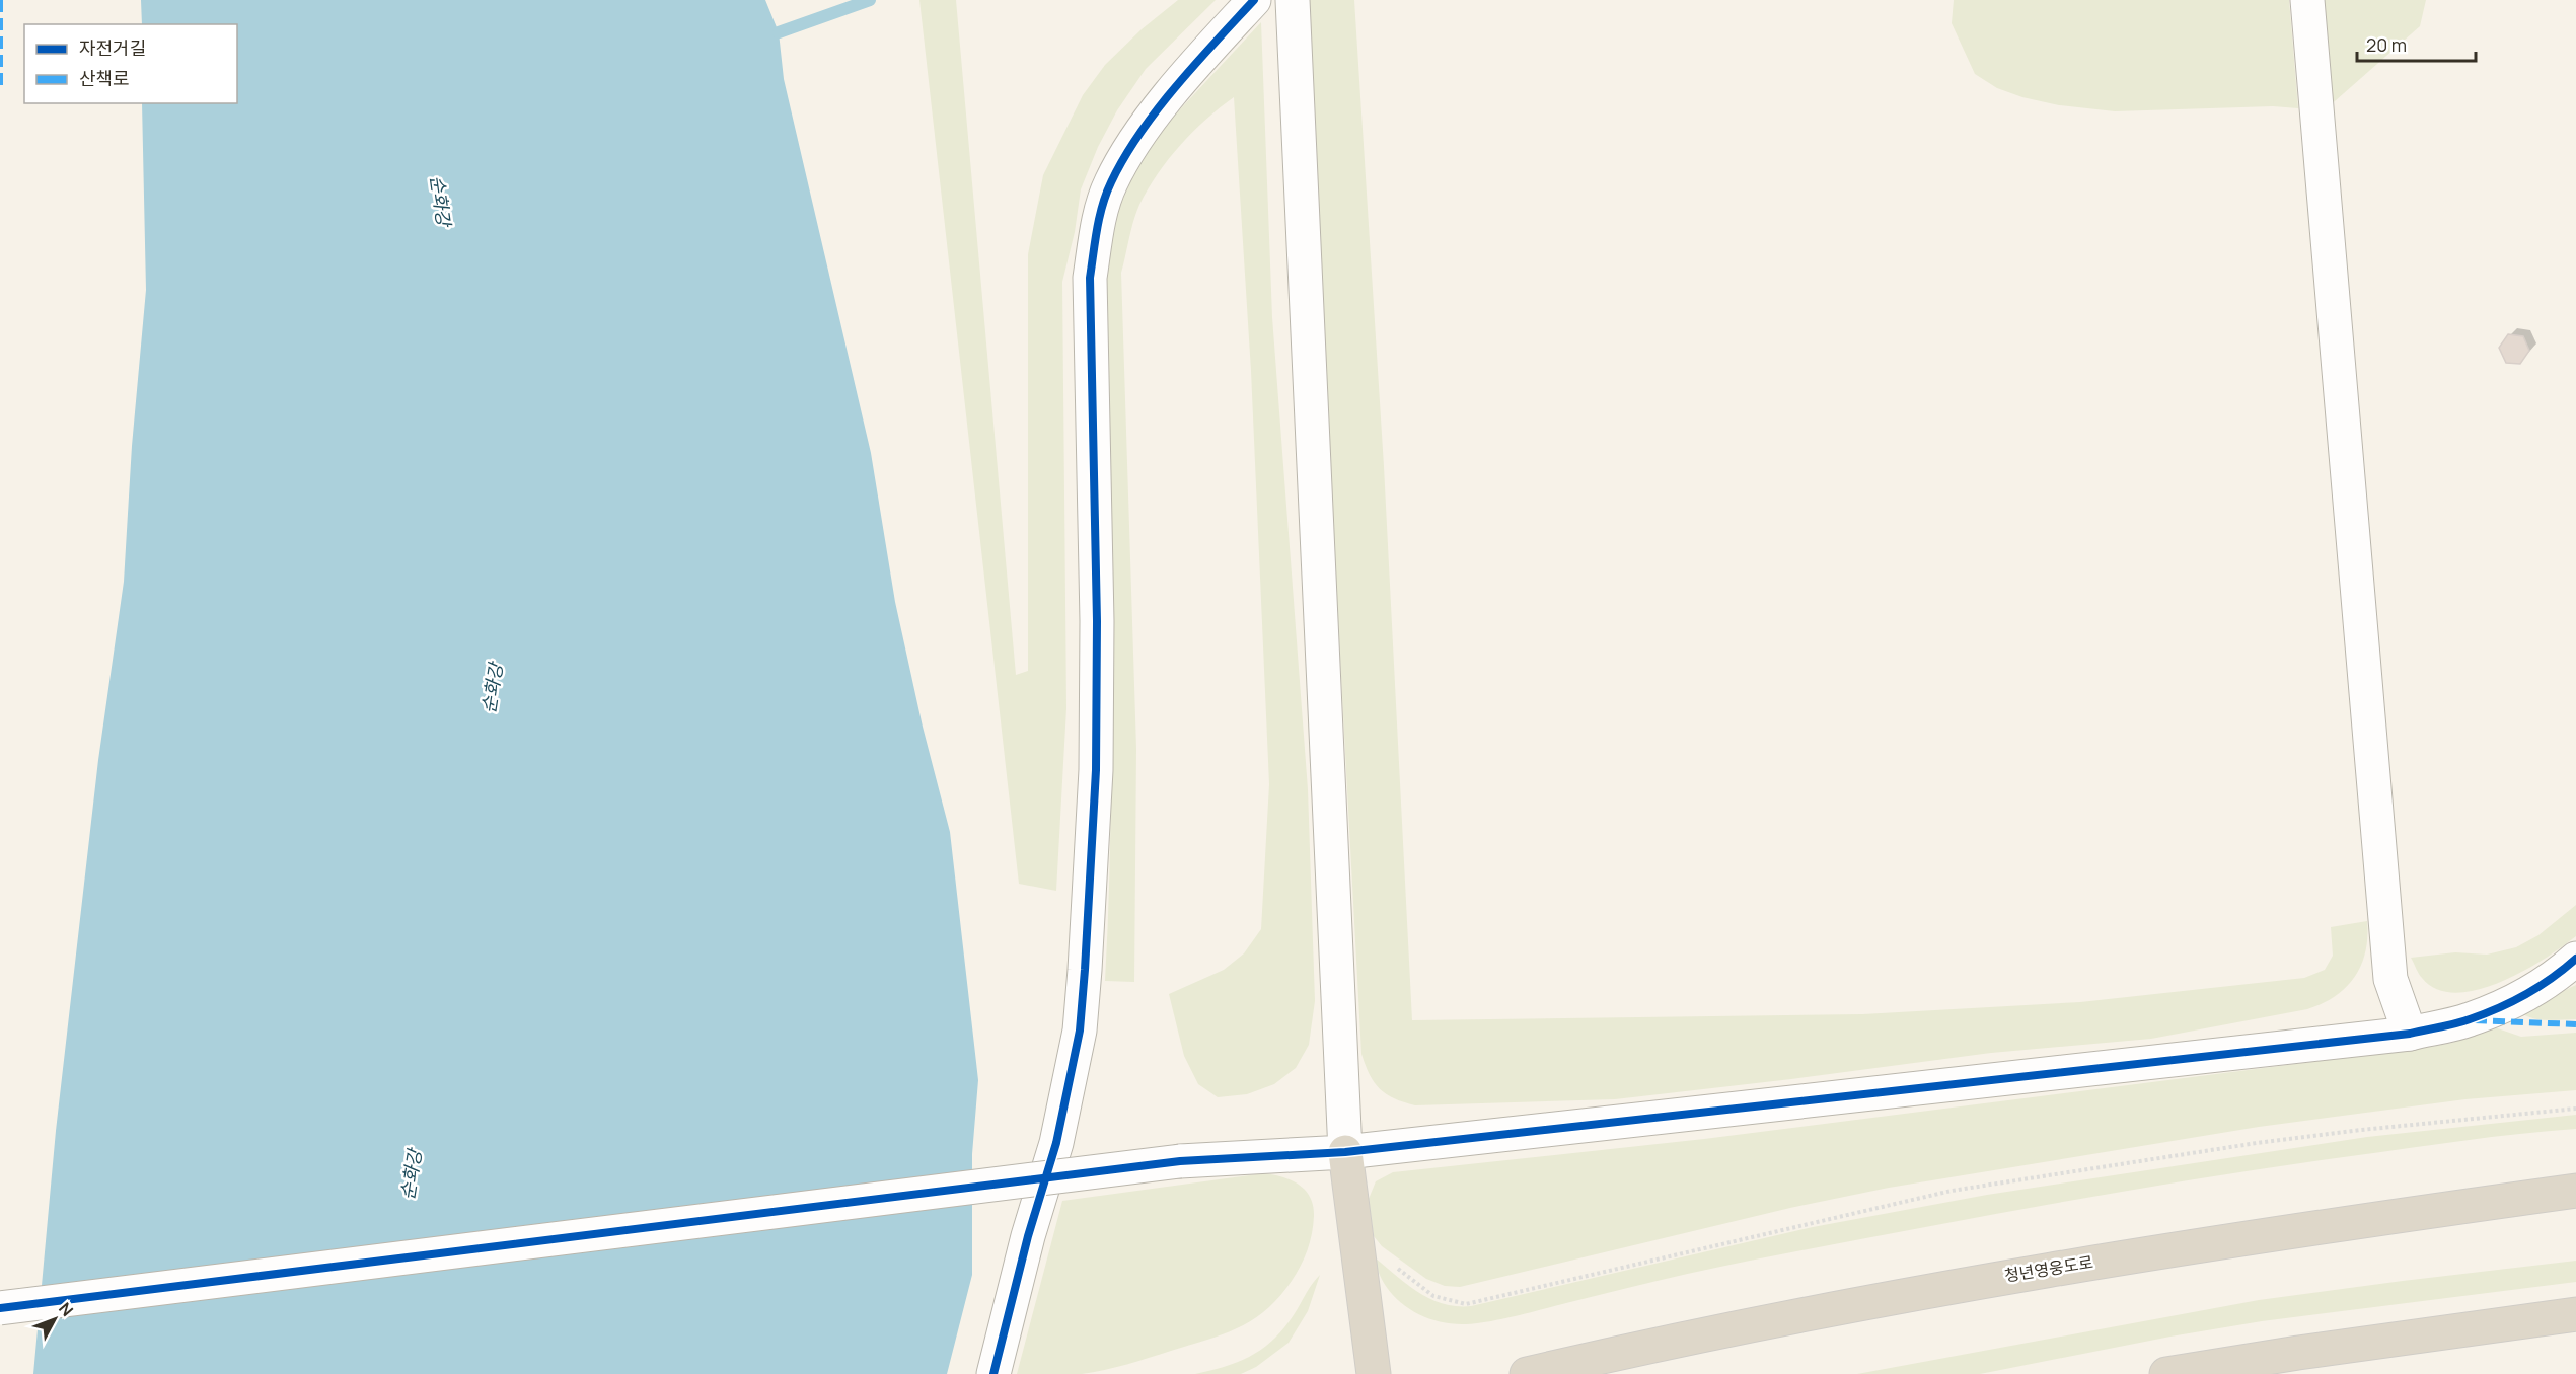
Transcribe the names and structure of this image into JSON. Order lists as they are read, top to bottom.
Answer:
{
  "streets": {
    "highway": ["청년영웅도로"]
  },
  "water": ["순화강"],
  "legend": ["자전거길", "산책로"],
  "scale_bar": "20 m",
  "north": "top right"
}
